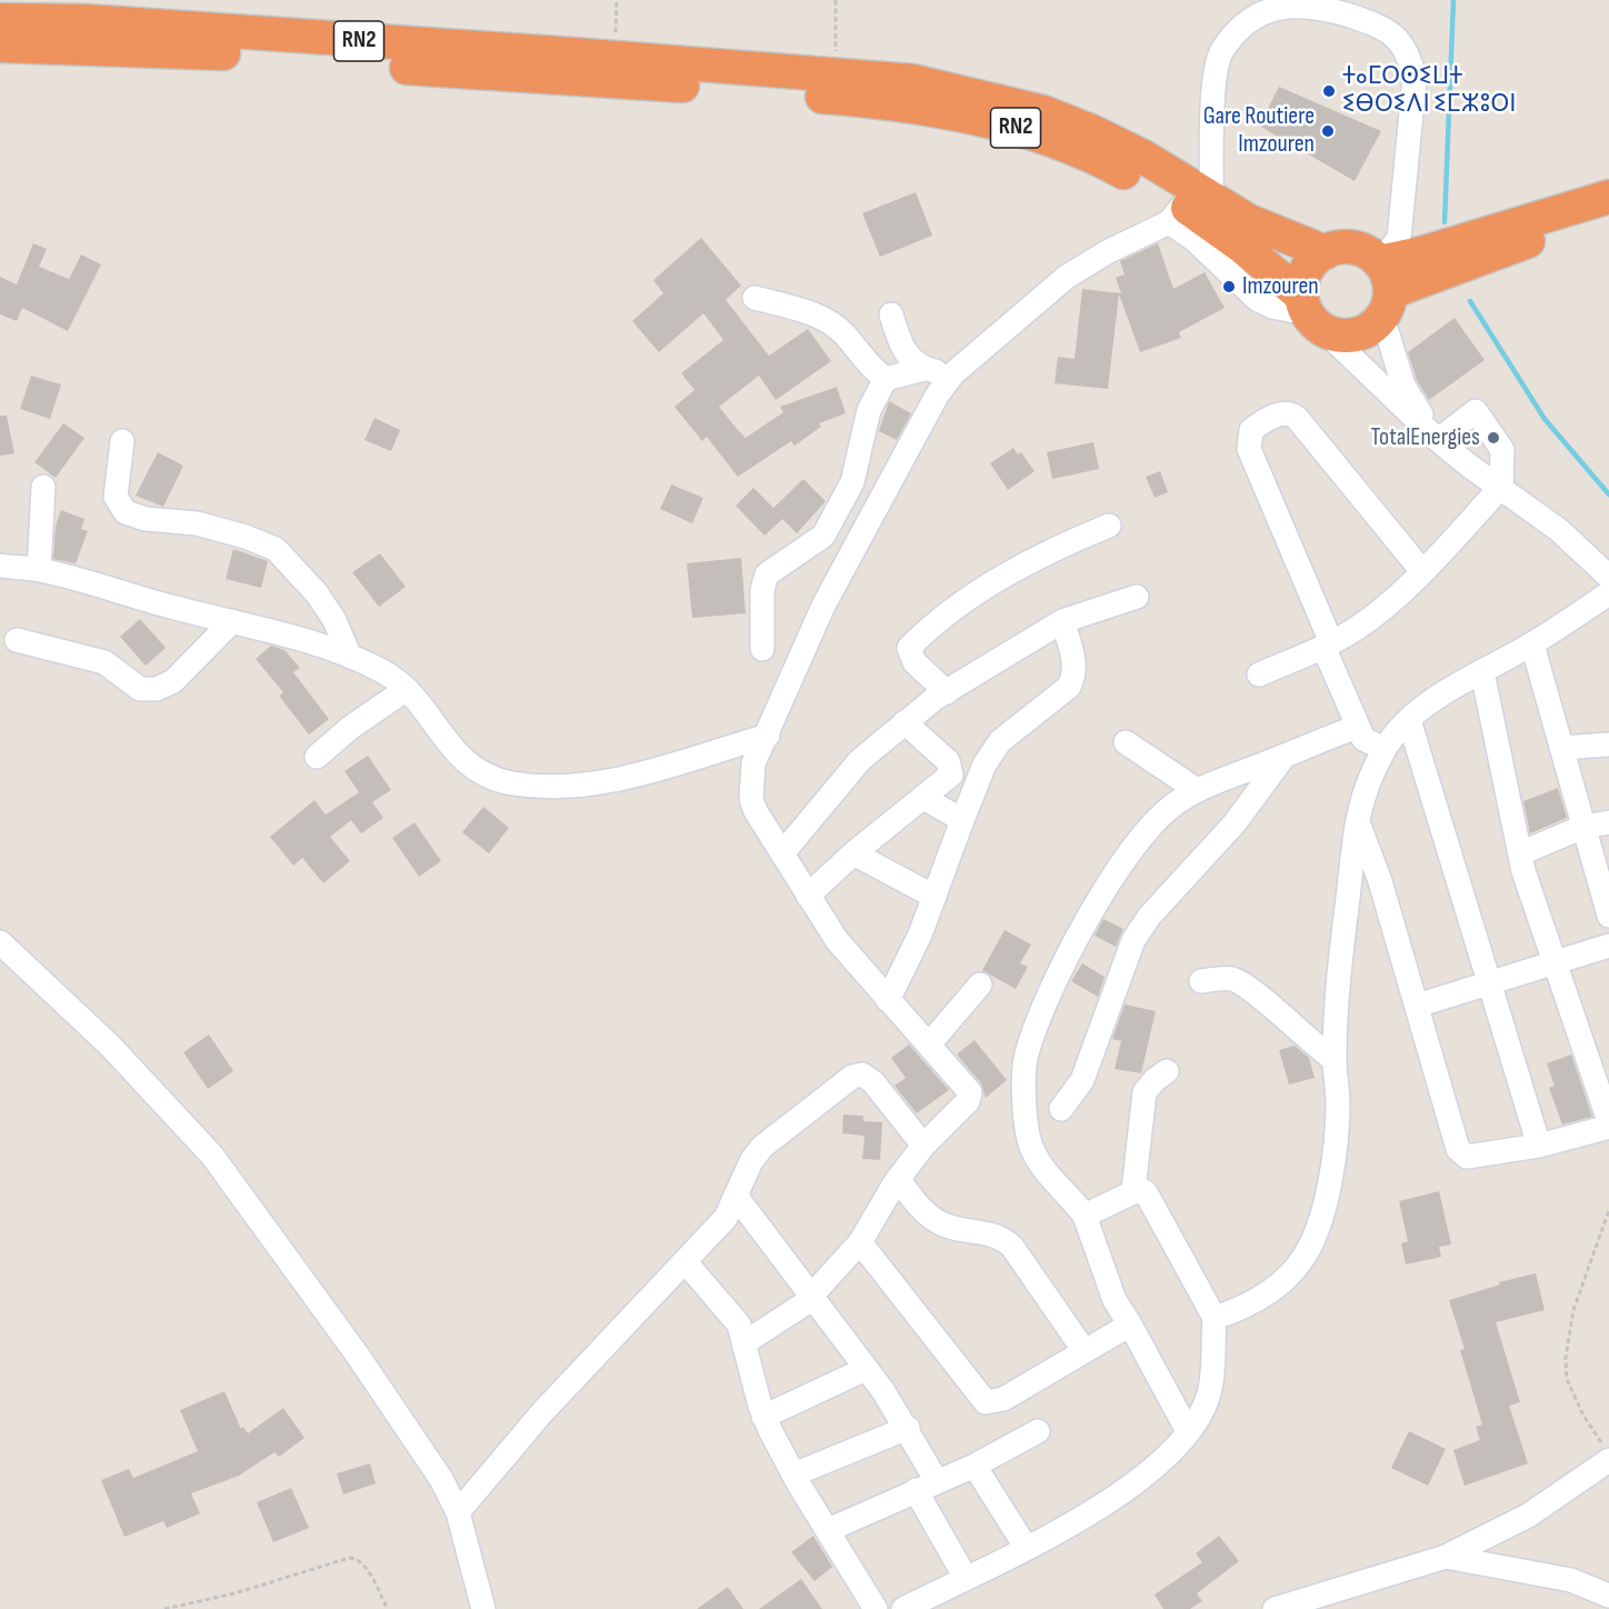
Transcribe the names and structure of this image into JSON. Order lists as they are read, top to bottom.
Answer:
{
  "streets": {
    "highway": ["RN2"]
  },
  "places": [
    "ⵜⴰⵎⵔⵙⵉⵡⵜ ⵉⴱⵔⵉⴷⵏ ⵉⵎⵣⵓⵔⵏ",
    "Gare Routiere Imzouren",
    "Imzouren",
    "TotalEnergies"
  ]
}
